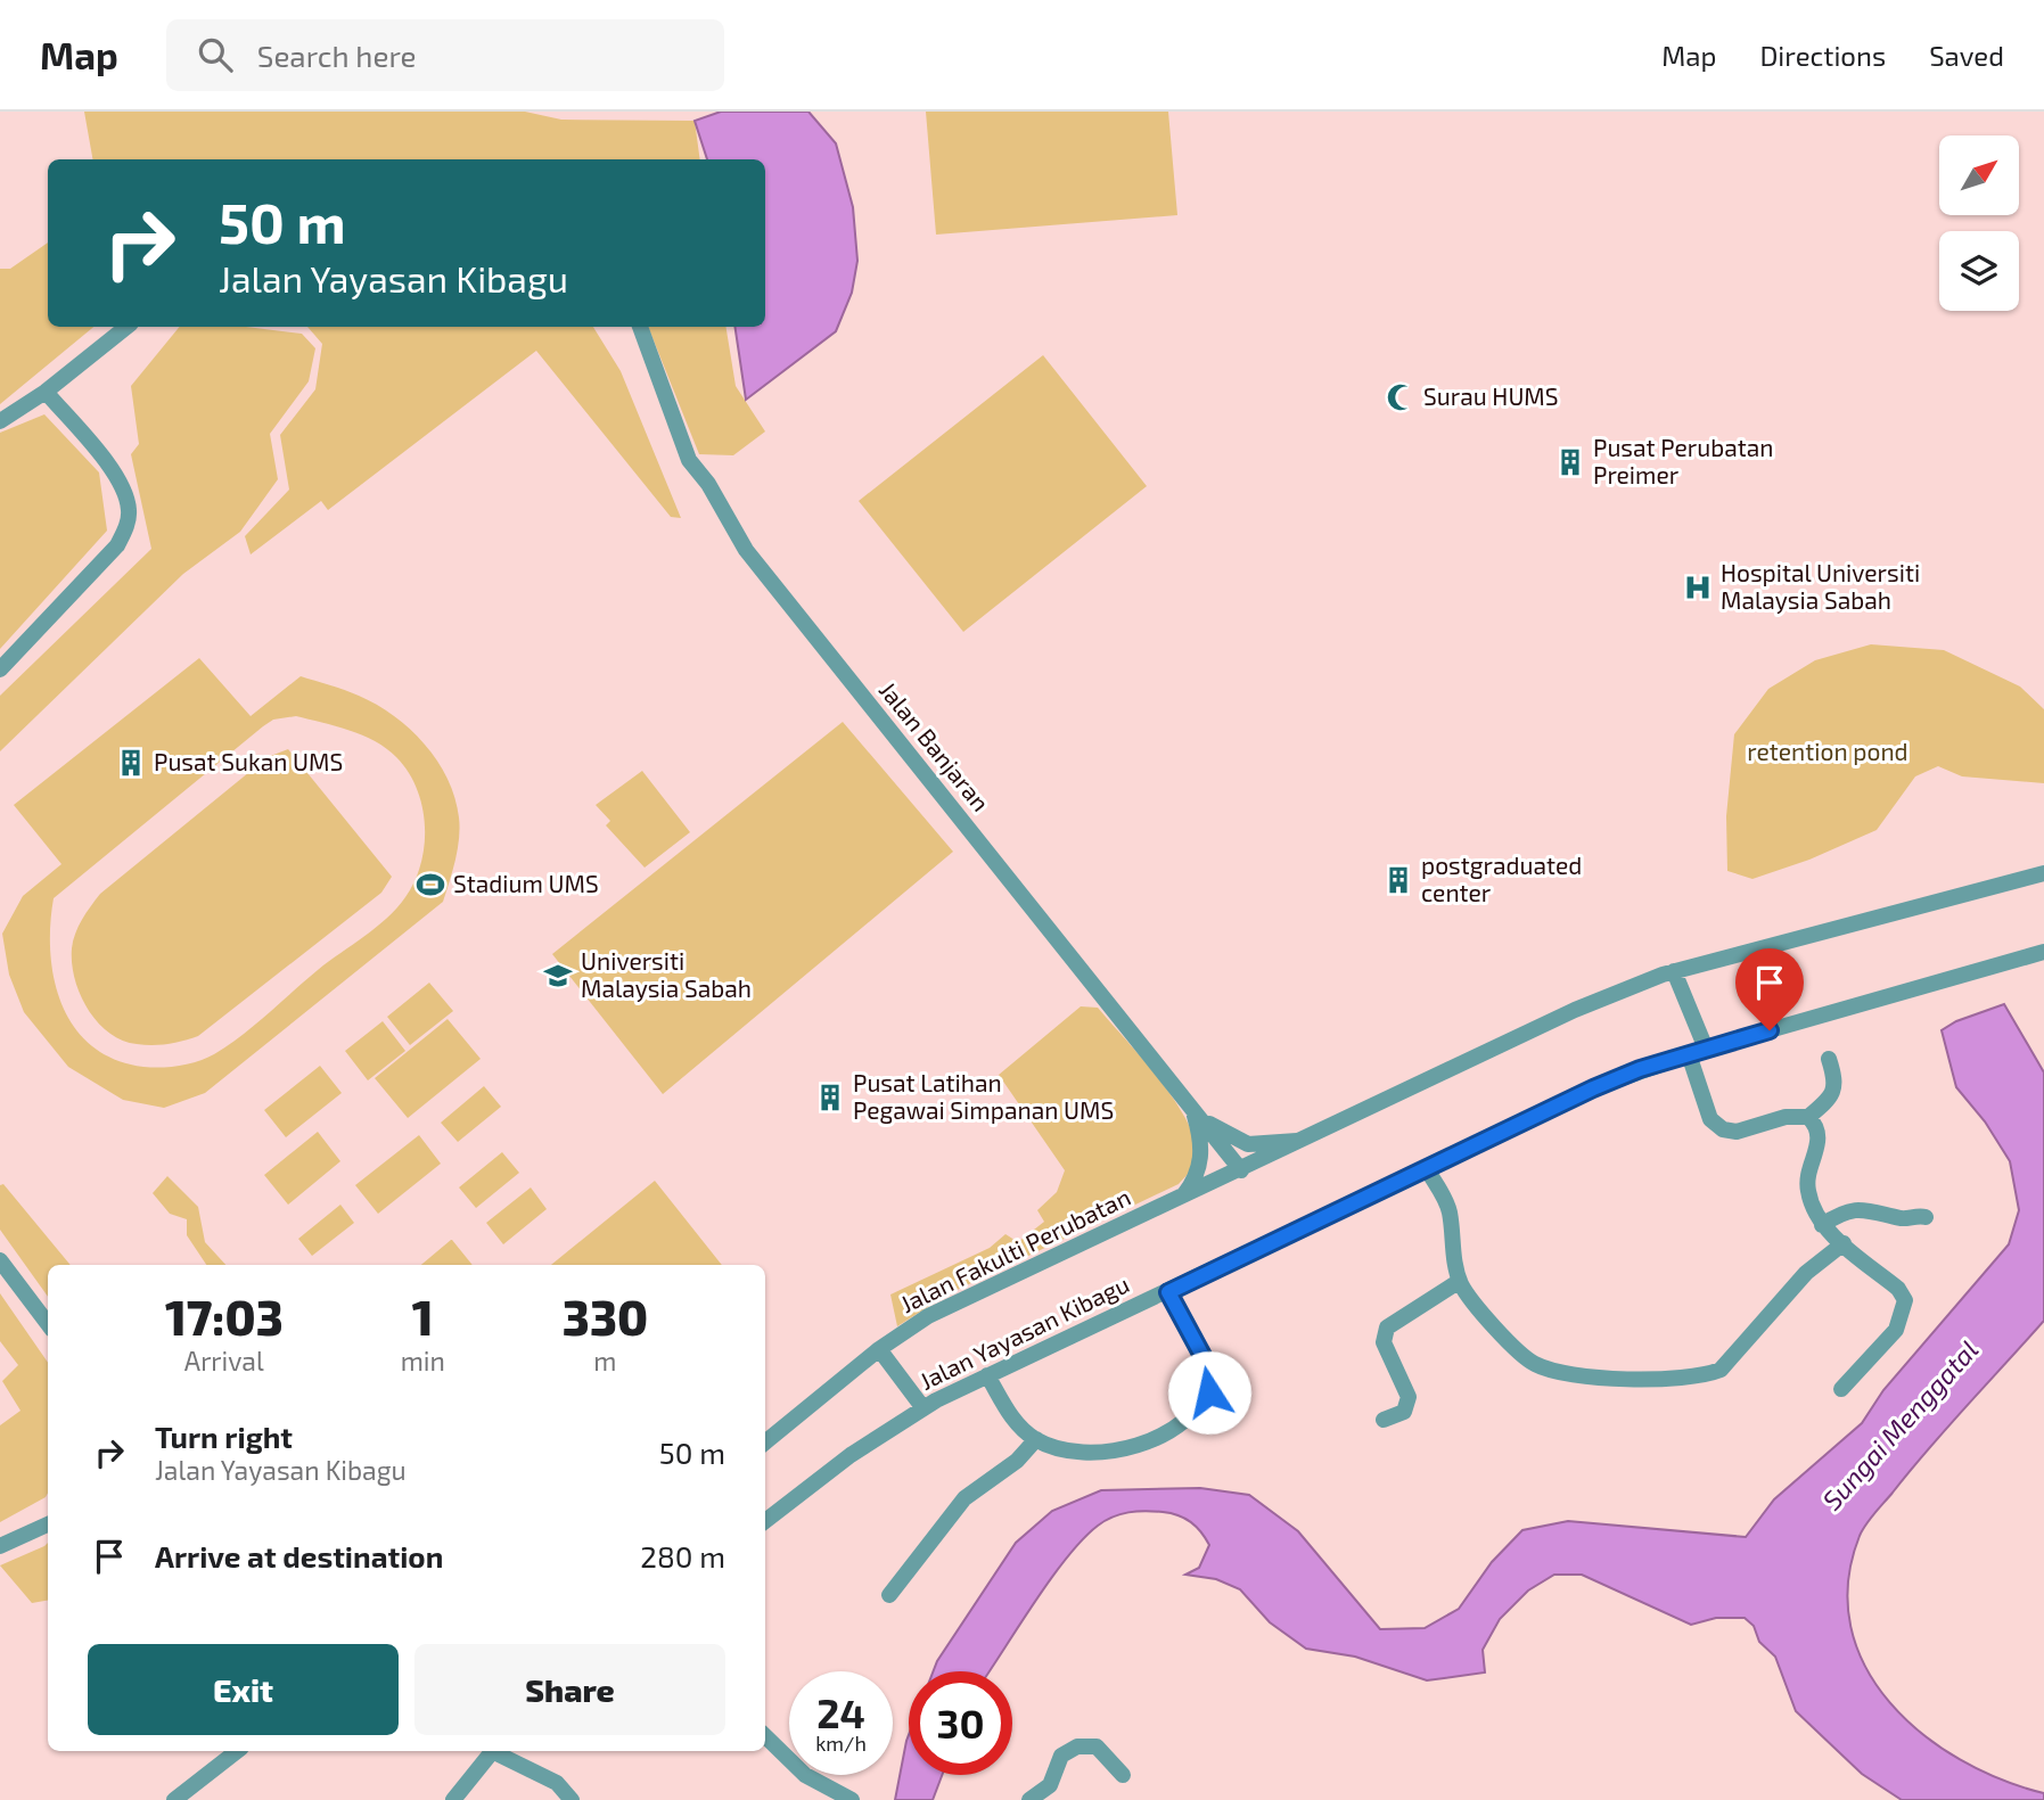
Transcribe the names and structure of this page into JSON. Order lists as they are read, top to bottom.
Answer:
{
  "streets": {
    "street": ["Jalan Banjaran", "Jalan Fakulti Perubatan", "Jalan Yayasan Kibagu"]
  },
  "crossings": [
    ["Jalan Banjaran", "Jalan Fakulti Perubatan"]
  ],
  "water": ["Sungai Menggatal"],
  "parks": ["retention pond"],
  "places": {
    "mosque": ["Surau HUMS"],
    "building": [
      "Pusat Perubatan Preimer",
      "Pusat Sukan UMS",
      "postgraduated center",
      "Pusat Latihan Pegawai Simpanan UMS"
    ],
    "hospital": ["Hospital Universiti Malaysia Sabah"],
    "sports": ["Stadium UMS"],
    "school or university": ["Universiti Malaysia Sabah"]
  },
  "north": "top right",
  "page": {
    "header": "Map",
    "search": "Search here",
    "nav": ["Map", "Directions", "Saved"],
    "turn": ["50 m", "Jalan Yayasan Kibagu"],
    "eta": [
      "17:03",
      "Arrival",
      "1",
      "min",
      "330",
      "m"
    ],
    "list": [
      {
        "name": "Turn right",
        "note": "Jalan Yayasan Kibagu",
        "value": "50 m"
      },
      {
        "name": "Arrive at destination",
        "value": "280 m"
      }
    ],
    "buttons": ["Exit", "Share"],
    "speed": "24 km/h",
    "limit": "30"
  }
}
